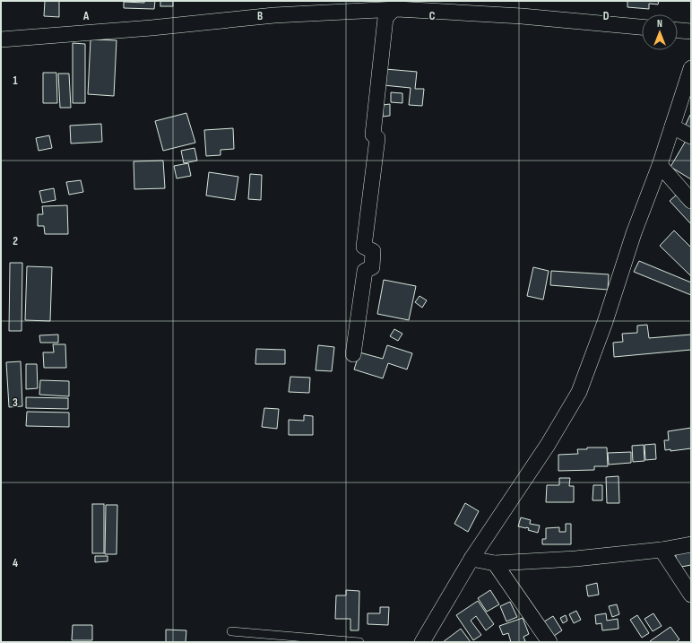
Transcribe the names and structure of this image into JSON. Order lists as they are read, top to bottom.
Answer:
{
  "north": "top",
  "grid": {
    "columns": [
      "A",
      "B",
      "C",
      "D"
    ],
    "rows": [
      "1",
      "2",
      "3",
      "4"
    ]
  }
}
